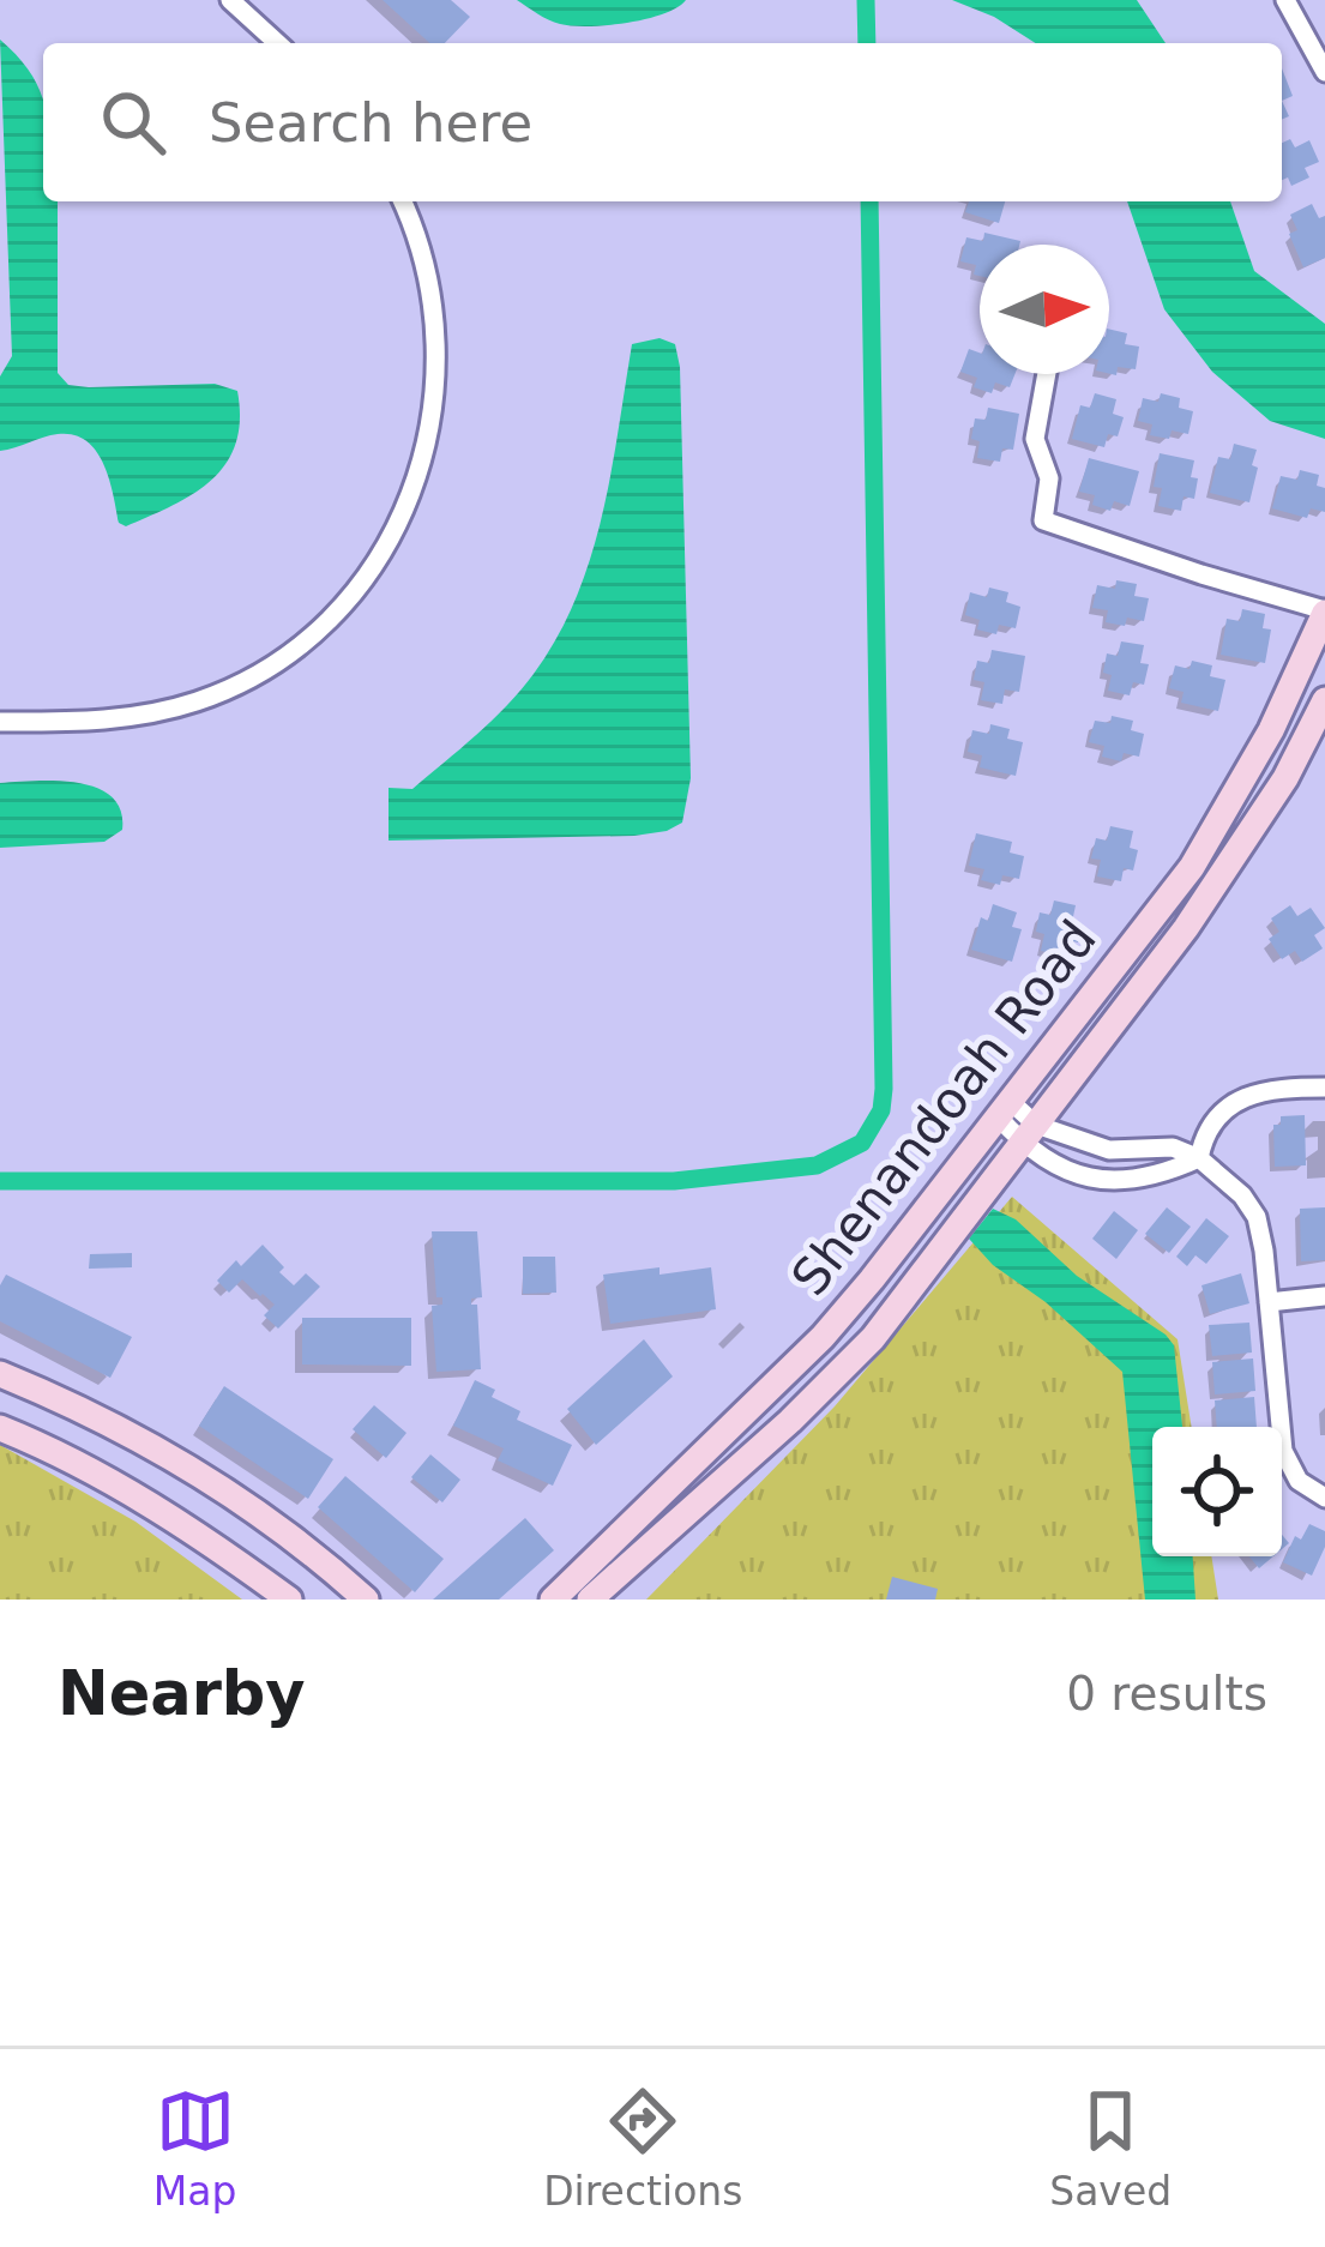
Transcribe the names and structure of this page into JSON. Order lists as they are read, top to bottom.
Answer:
{
  "streets": {
    "street": ["Shenandoah Road"]
  },
  "north": "right",
  "page": {
    "search": "Search here",
    "heading": ["Nearby", "0 results"],
    "nav": ["Map", "Directions", "Saved"]
  }
}
